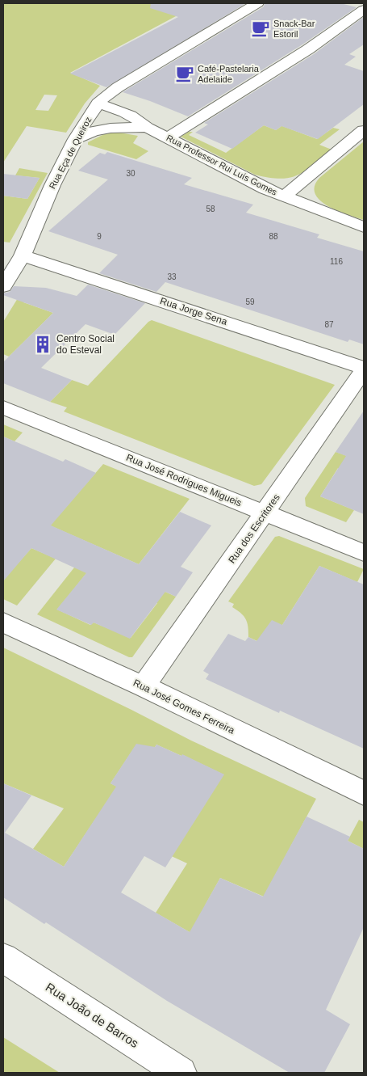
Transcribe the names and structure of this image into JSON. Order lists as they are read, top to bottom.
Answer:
{
  "streets": {
    "street": [
      "Rua Eça de Queiroz",
      "Rua Professor Rui Luís Gomes",
      "Rua Jorge Sena",
      "Rua José Rodrigues Migueis",
      "Rua dos Escritores",
      "Rua José Gomes Ferreira",
      "Rua João de Barros"
    ]
  },
  "crossings": [
    ["Rua Eça de Queiroz", "Rua Professor Rui Luís Gomes"],
    ["Rua Eça de Queiroz", "Rua Jorge Sena"],
    ["Rua Jorge Sena", "Rua dos Escritores"],
    ["Rua José Rodrigues Migueis", "Rua dos Escritores"],
    ["Rua dos Escritores", "Rua José Gomes Ferreira"]
  ],
  "places": {
    "cafe": ["Snack-Bar Estoril", "Café-Pastelaria Adelaide"],
    "building": ["Centro Social do Esteval"]
  },
  "house_numbers": [
    "30",
    "58",
    "9",
    "88",
    "116",
    "33",
    "59",
    "87"
  ]
}
